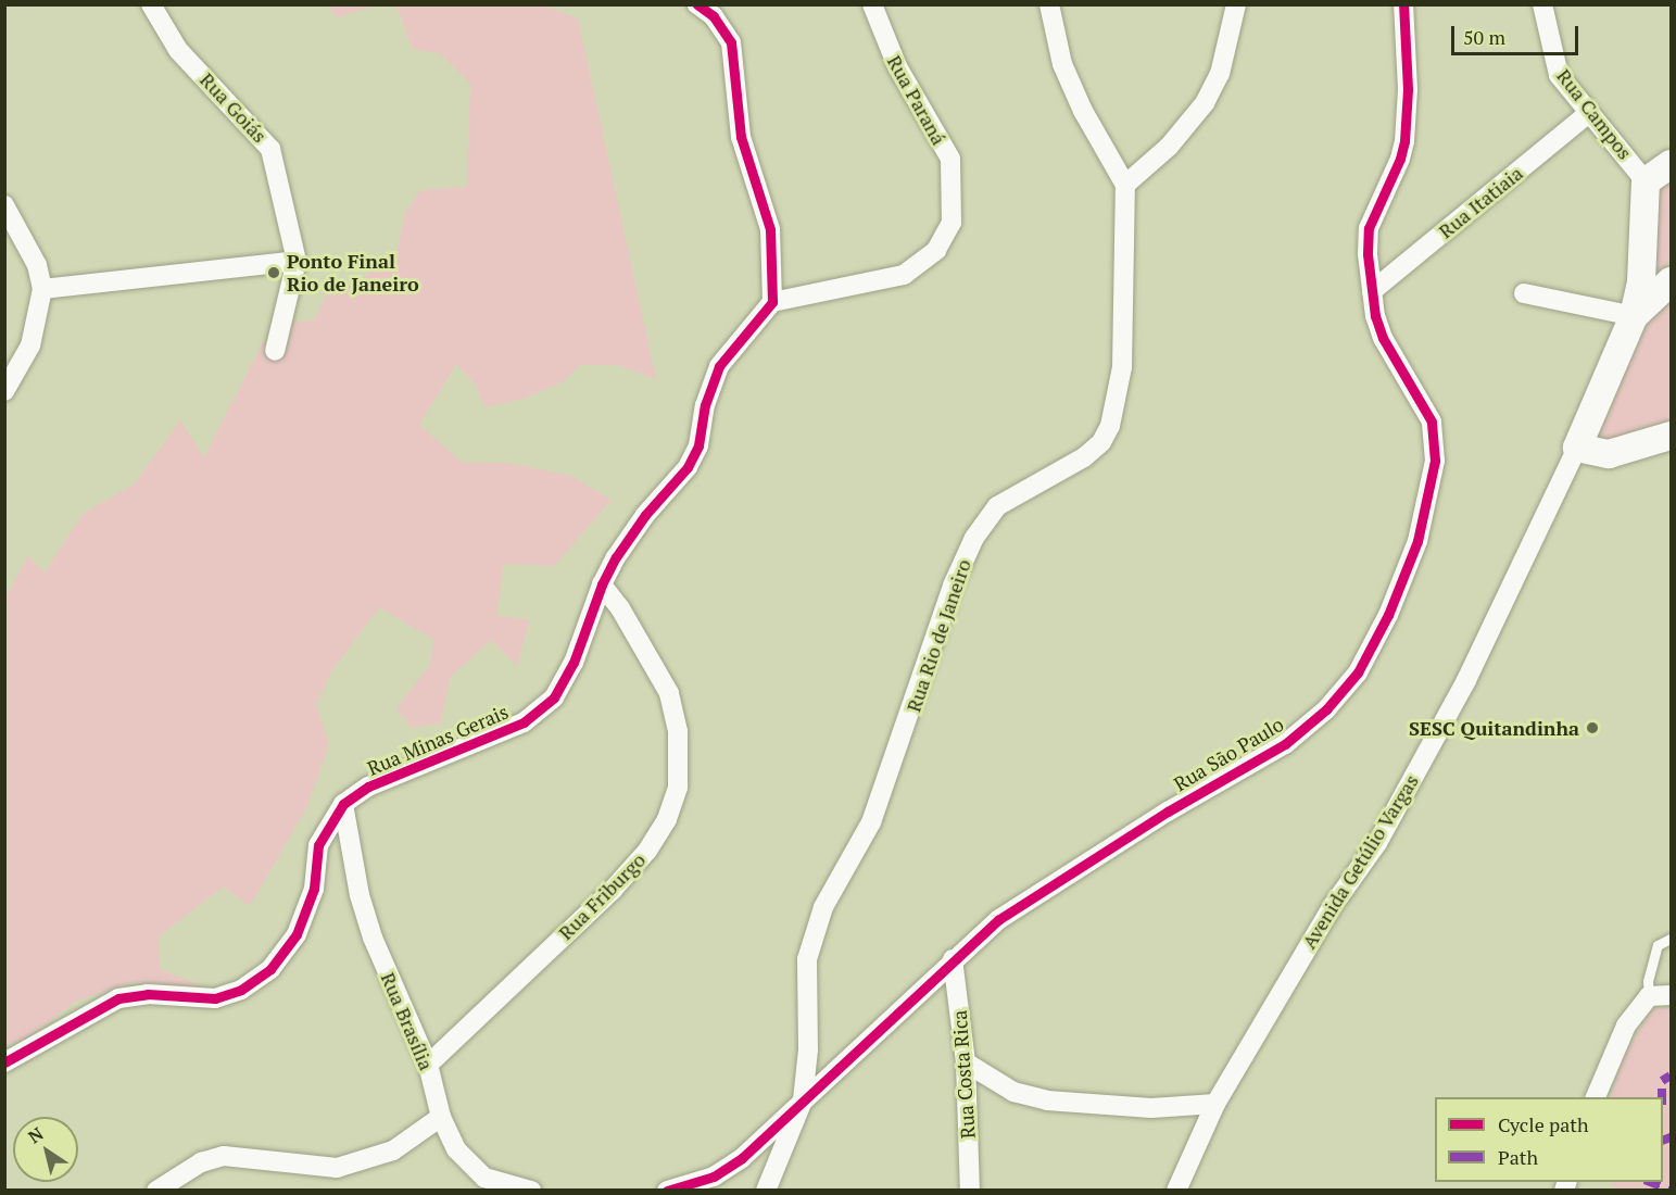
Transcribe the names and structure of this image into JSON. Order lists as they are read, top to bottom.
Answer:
{
  "streets": {
    "street": [
      "Rua Paraná",
      "Rua Goiás",
      "Rua Campos",
      "Rua Itatiaia",
      "Rua Rio de Janeiro",
      "Rua Minas Gerais",
      "Rua São Paulo",
      "Avenida Getúlio Vargas",
      "Rua Friburgo",
      "Rua Brasília",
      "Rua Costa Rica"
    ]
  },
  "crossings": [
    ["Rua Paraná", "Rua Minas Gerais"],
    ["Rua Campos", "Rua Itatiaia"],
    ["Rua Campos", "Avenida Getúlio Vargas"],
    ["Rua Itatiaia", "Rua São Paulo"],
    ["Rua Rio de Janeiro", "Rua São Paulo"],
    ["Rua Minas Gerais", "Rua Friburgo"],
    ["Rua Minas Gerais", "Rua Brasília"],
    ["Rua São Paulo", "Rua Costa Rica"],
    ["Rua Friburgo", "Rua Brasília"]
  ],
  "places": ["Ponto Final Rio de Janeiro", "SESC Quitandinha"],
  "legend": ["Cycle path", "Path"],
  "scale_bar": "50 m",
  "north": "top left"
}
